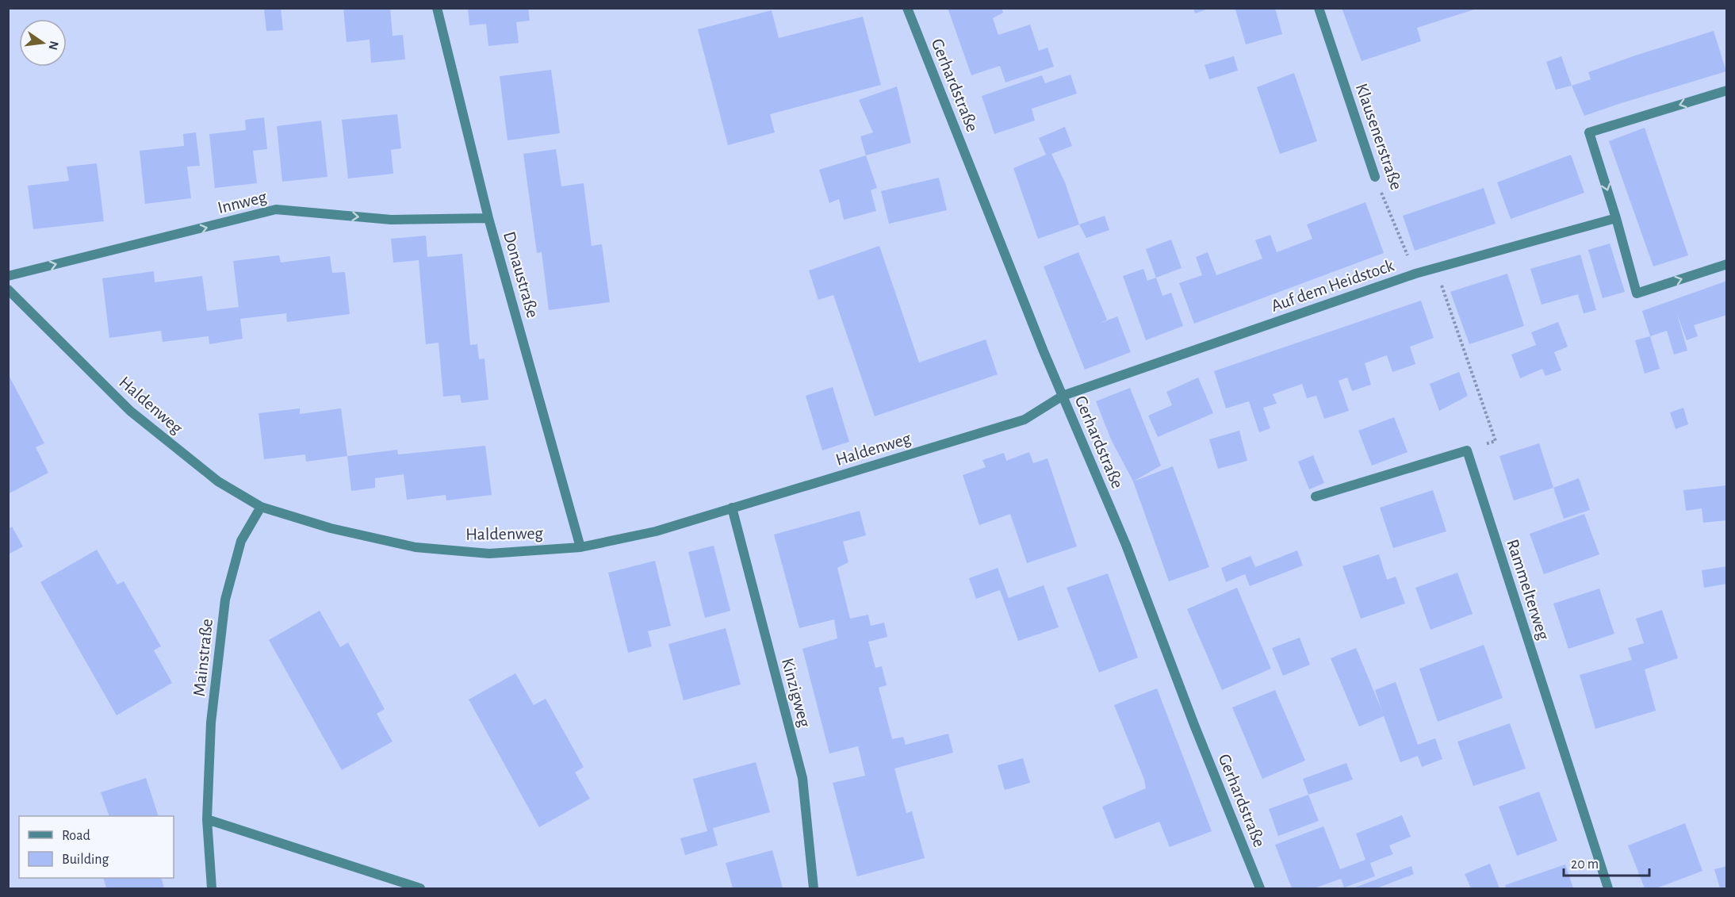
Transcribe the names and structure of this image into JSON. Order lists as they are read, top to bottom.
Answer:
{
  "streets": {
    "street": [
      "Gerhardstraße",
      "Klausenerstraße",
      "Innweg",
      "Donaustraße",
      "Auf dem Heidstock",
      "Haldenweg",
      "Rammelterweg",
      "Mainstraße",
      "Kinzigweg"
    ]
  },
  "crossings": [
    ["Gerhardstraße", "Auf dem Heidstock"],
    ["Gerhardstraße", "Haldenweg"],
    ["Klausenerstraße", "Auf dem Heidstock"],
    ["Innweg", "Donaustraße"],
    ["Donaustraße", "Haldenweg"],
    ["Auf dem Heidstock", "Haldenweg"],
    ["Haldenweg", "Mainstraße"],
    ["Haldenweg", "Kinzigweg"]
  ],
  "one_way": ["Innweg"],
  "legend": ["Road", "Building"],
  "scale_bar": "20 m",
  "north": "right"
}
